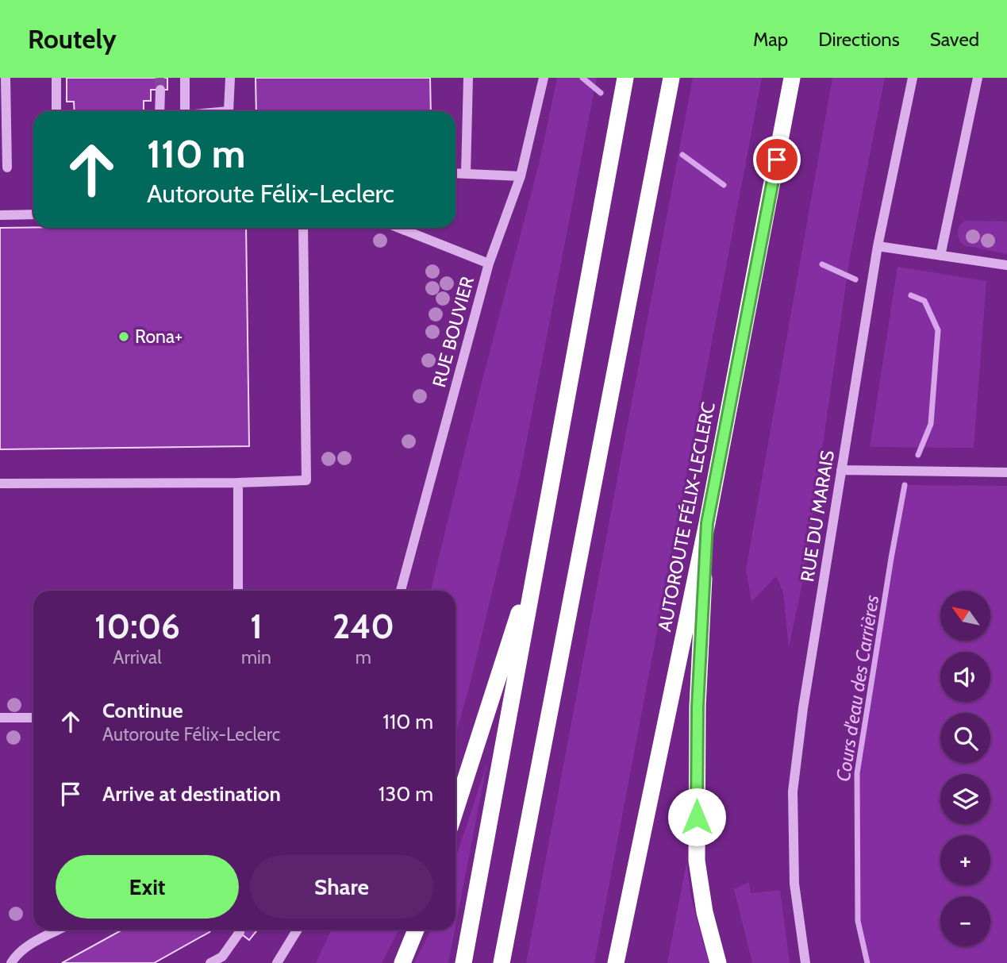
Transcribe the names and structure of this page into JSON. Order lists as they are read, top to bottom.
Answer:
{
  "streets": {
    "highway": ["AUTOROUTE FÉLIX-LECLERC"],
    "street": ["RUE BOUVIER", "RUE DU MARAIS"]
  },
  "water": ["Cours d'eau des Carrières"],
  "places": ["Rona+"],
  "north": "top left",
  "page": {
    "header": "Routely",
    "nav": ["Map", "Directions", "Saved"],
    "turn": ["110 m", "Autoroute Félix-Leclerc"],
    "map_buttons": ["+", "−"],
    "eta": [
      "10:06",
      "Arrival",
      "1",
      "min",
      "240",
      "m"
    ],
    "list": [
      {
        "name": "Continue",
        "note": "Autoroute Félix-Leclerc",
        "value": "110 m"
      },
      {
        "name": "Arrive at destination",
        "value": "130 m"
      }
    ],
    "buttons": ["Exit", "Share"]
  }
}
